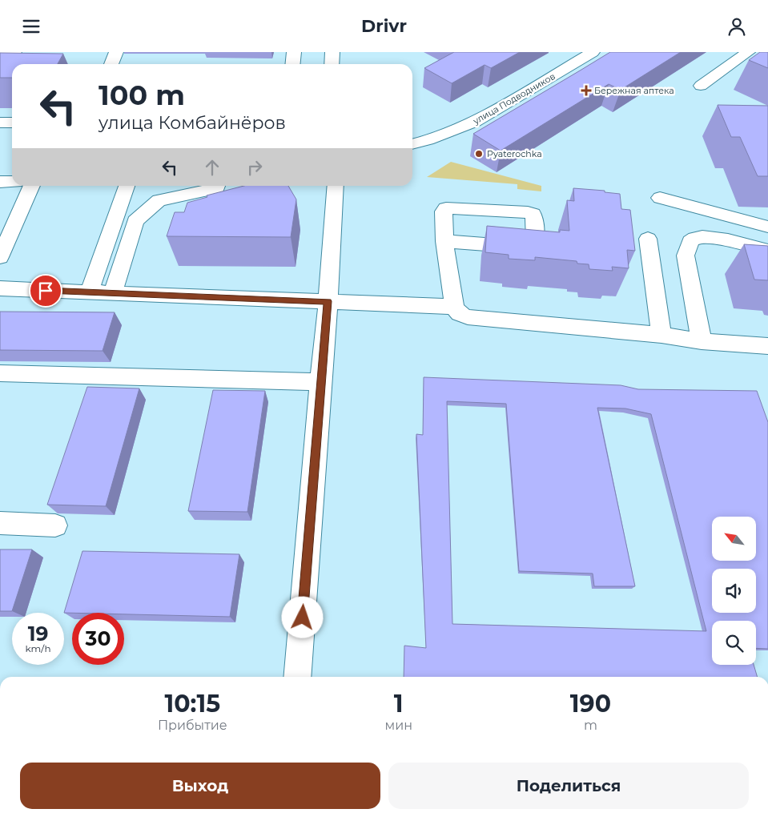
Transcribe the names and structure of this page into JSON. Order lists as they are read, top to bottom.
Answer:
{
  "streets": {
    "street": ["улица Подводников"]
  },
  "places": {
    "health": ["Бережная аптека"],
    "other": ["Pyaterochka"]
  },
  "north": "top left",
  "page": {
    "header": "Drivr",
    "turn": ["100 m", "улица Комбайнёров"],
    "speed": "19 km/h",
    "limit": "30",
    "eta": [
      "10:15",
      "Прибытие",
      "1",
      "мин",
      "190",
      "m"
    ],
    "buttons": ["Выход", "Поделиться"]
  }
}
